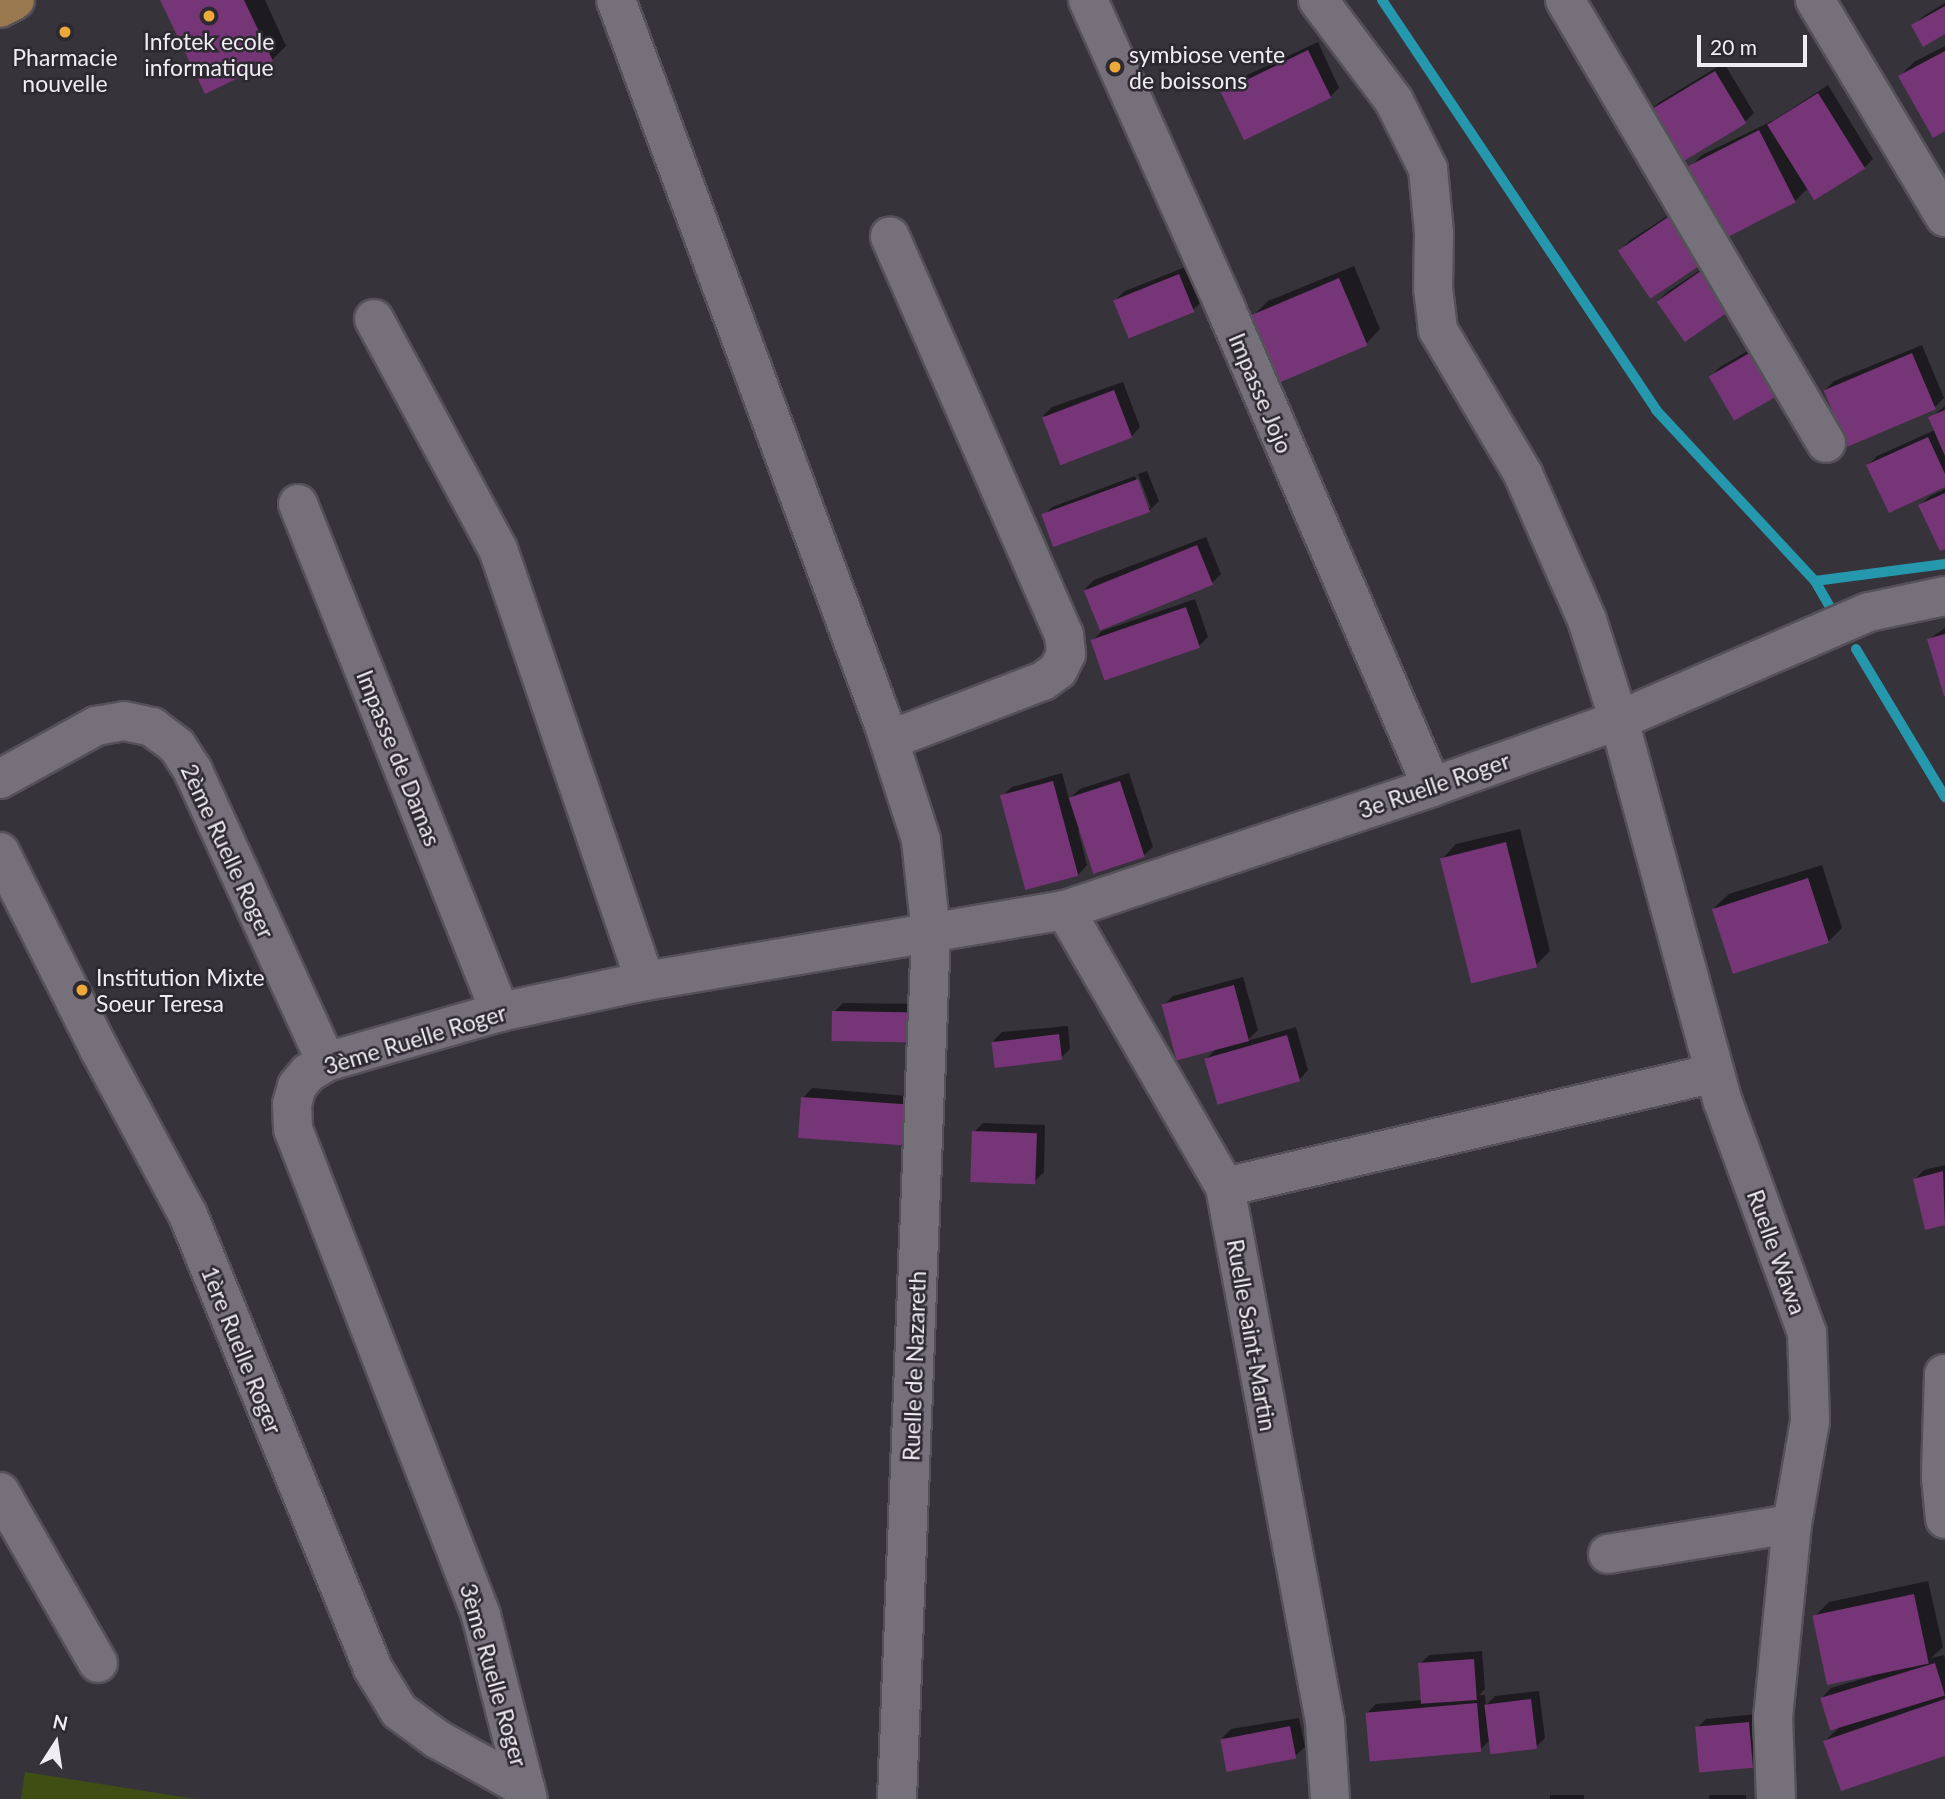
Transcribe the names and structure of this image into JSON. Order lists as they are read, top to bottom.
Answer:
{
  "streets": {
    "street": [
      "Impasse Jojo",
      "Impasse de Damas",
      "3e Ruelle Roger",
      "2ème Ruelle Roger",
      "3ème Ruelle Roger",
      "Ruelle Wawa",
      "Ruelle Saint-Martin",
      "1ère Ruelle Roger",
      "Ruelle de Nazareth"
    ]
  },
  "crossings": [
    ["Impasse Jojo", "3e Ruelle Roger"],
    ["Impasse de Damas", "3ème Ruelle Roger"],
    ["3e Ruelle Roger", "3ème Ruelle Roger"],
    ["3e Ruelle Roger", "Ruelle Wawa"],
    ["3e Ruelle Roger", "Ruelle Saint-Martin"],
    ["2ème Ruelle Roger", "3ème Ruelle Roger"],
    ["3ème Ruelle Roger", "Ruelle Saint-Martin"],
    ["3ème Ruelle Roger", "1ère Ruelle Roger"],
    ["3ème Ruelle Roger", "Ruelle de Nazareth"]
  ],
  "places": [
    "Infotek ecole informatique",
    "Pharmacie nouvelle",
    "symbiose vente de boissons",
    "Institution Mixte Soeur Teresa"
  ],
  "scale_bar": "20 m",
  "north": "top"
}
